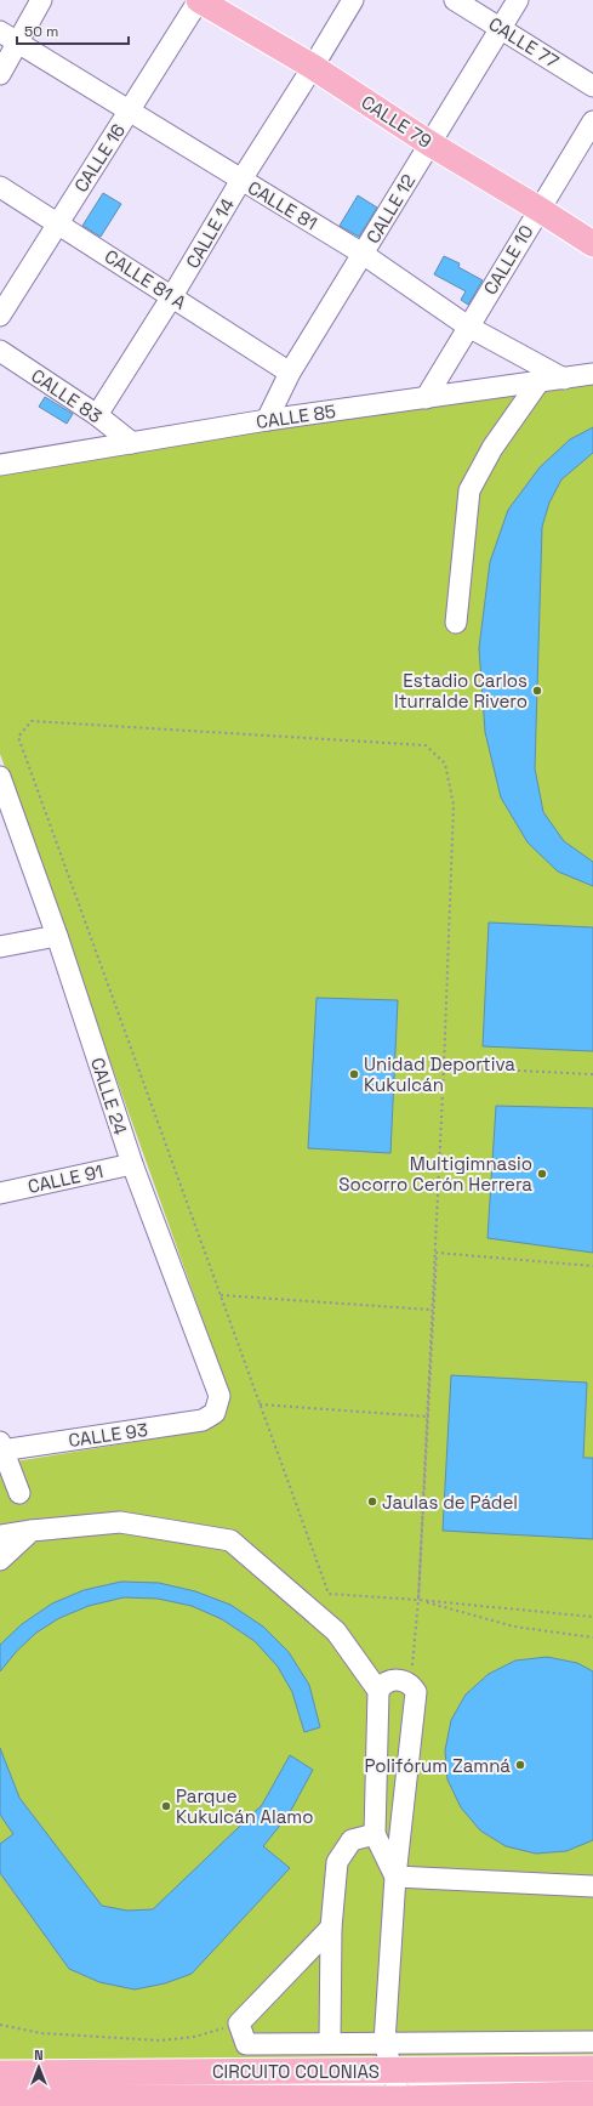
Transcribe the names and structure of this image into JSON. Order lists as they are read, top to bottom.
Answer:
{
  "streets": {
    "main road": ["CALLE 79", "CIRCUITO COLONIAS"],
    "street": [
      "CALLE 77",
      "CALLE 16",
      "CALLE 81",
      "CALLE 12",
      "CALLE 14",
      "CALLE 10",
      "CALLE 81 A",
      "CALLE 83",
      "CALLE 85",
      "CALLE 24",
      "CALLE 91",
      "CALLE 93"
    ]
  },
  "crossings": [
    ["CALLE 77", "CALLE 12"],
    ["CALLE 79", "CALLE 16"],
    ["CALLE 79", "CALLE 12"],
    ["CALLE 79", "CALLE 14"],
    ["CALLE 79", "CALLE 10"],
    ["CALLE 16", "CALLE 81"],
    ["CALLE 16", "CALLE 81 A"],
    ["CALLE 81", "CALLE 12"],
    ["CALLE 81", "CALLE 14"],
    ["CALLE 81", "CALLE 10"],
    ["CALLE 81", "CALLE 85"],
    ["CALLE 12", "CALLE 81 A"],
    ["CALLE 12", "CALLE 85"],
    ["CALLE 14", "CALLE 81 A"],
    ["CALLE 14", "CALLE 83"],
    ["CALLE 10", "CALLE 85"],
    ["CALLE 83", "CALLE 85"],
    ["CALLE 24", "CALLE 91"],
    ["CALLE 24", "CALLE 93"]
  ],
  "places": [
    "Estadio Carlos Iturralde Rivero",
    "Unidad Deportiva Kukulcán",
    "Multigimnasio Socorro Cerón Herrera",
    "Jaulas de Pádel",
    "Polifórum Zamná",
    "Parque Kukulcán Alamo"
  ],
  "scale_bar": "50 m",
  "north": "top"
}
